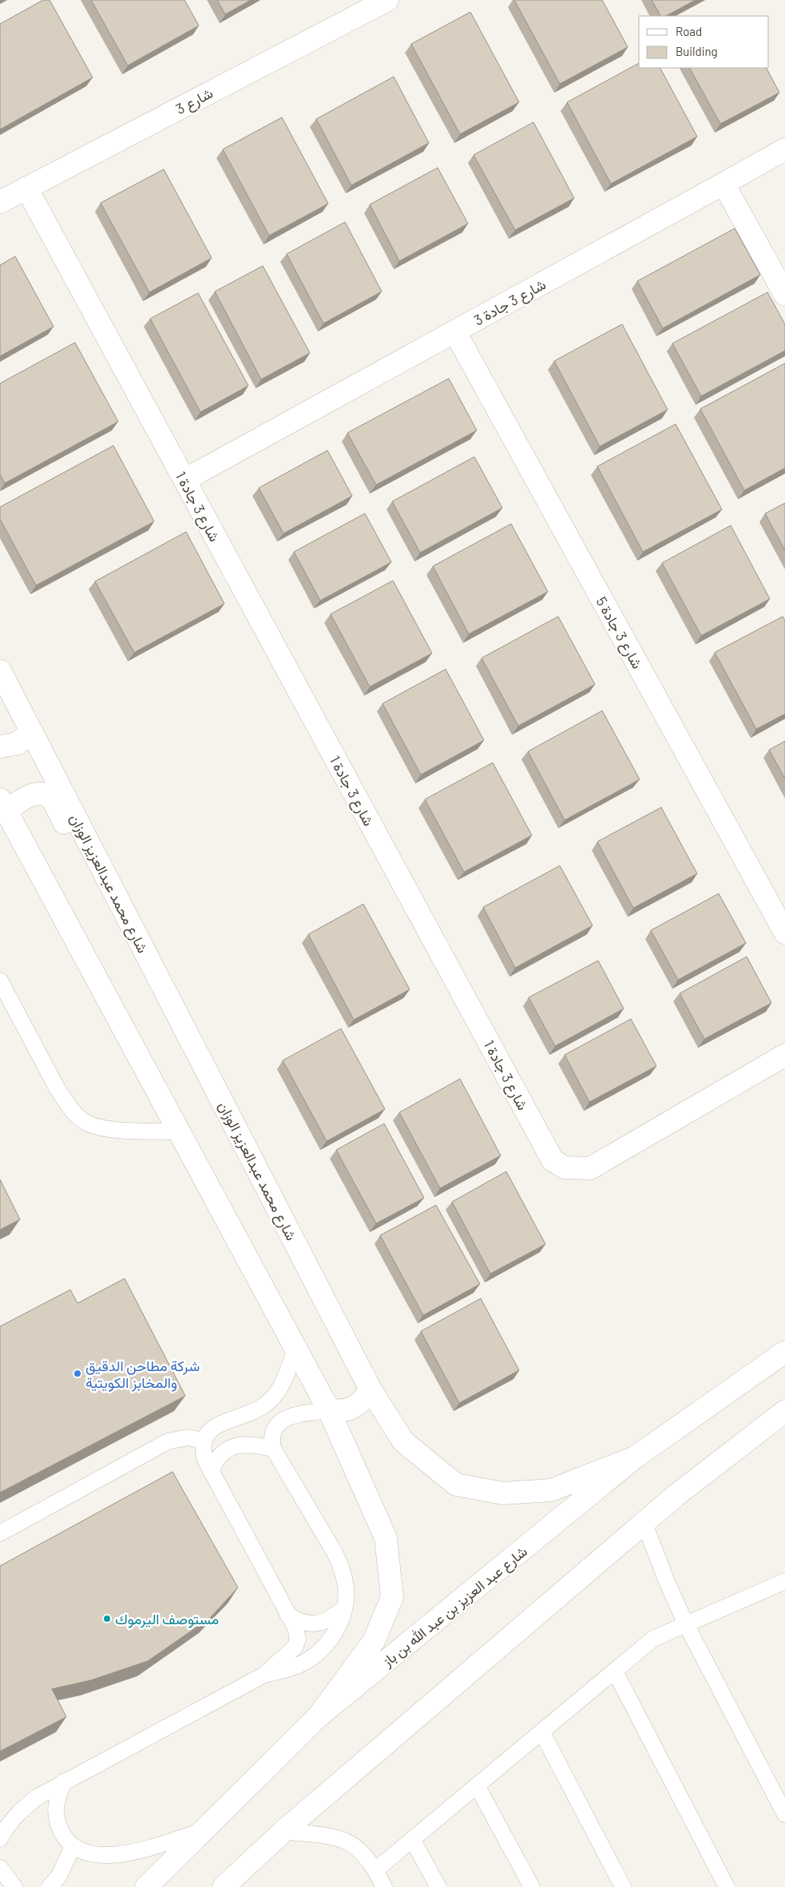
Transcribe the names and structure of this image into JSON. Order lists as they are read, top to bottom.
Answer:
{
  "streets": {
    "street": [
      "شارع 3",
      "شارع 3 جادة 3",
      "شارع 3 جادة 1",
      "شارع 3 جادة 5",
      "شارع محمد عبدالعزيز الوزان",
      "شارع عبد العزيز بن عبد الله بن باز"
    ]
  },
  "crossings": [
    ["شارع 3", "شارع 3 جادة 1"],
    ["شارع 3 جادة 3", "شارع 3 جادة 1"],
    ["شارع 3 جادة 3", "شارع 3 جادة 5"],
    ["شارع محمد عبدالعزيز الوزان", "شارع عبد العزيز بن عبد الله بن باز"]
  ],
  "places": ["شركة مطاحن الدقيق والمخابز الكويتية", "مستوصف اليرموك"],
  "legend": ["Road", "Building"]
}
